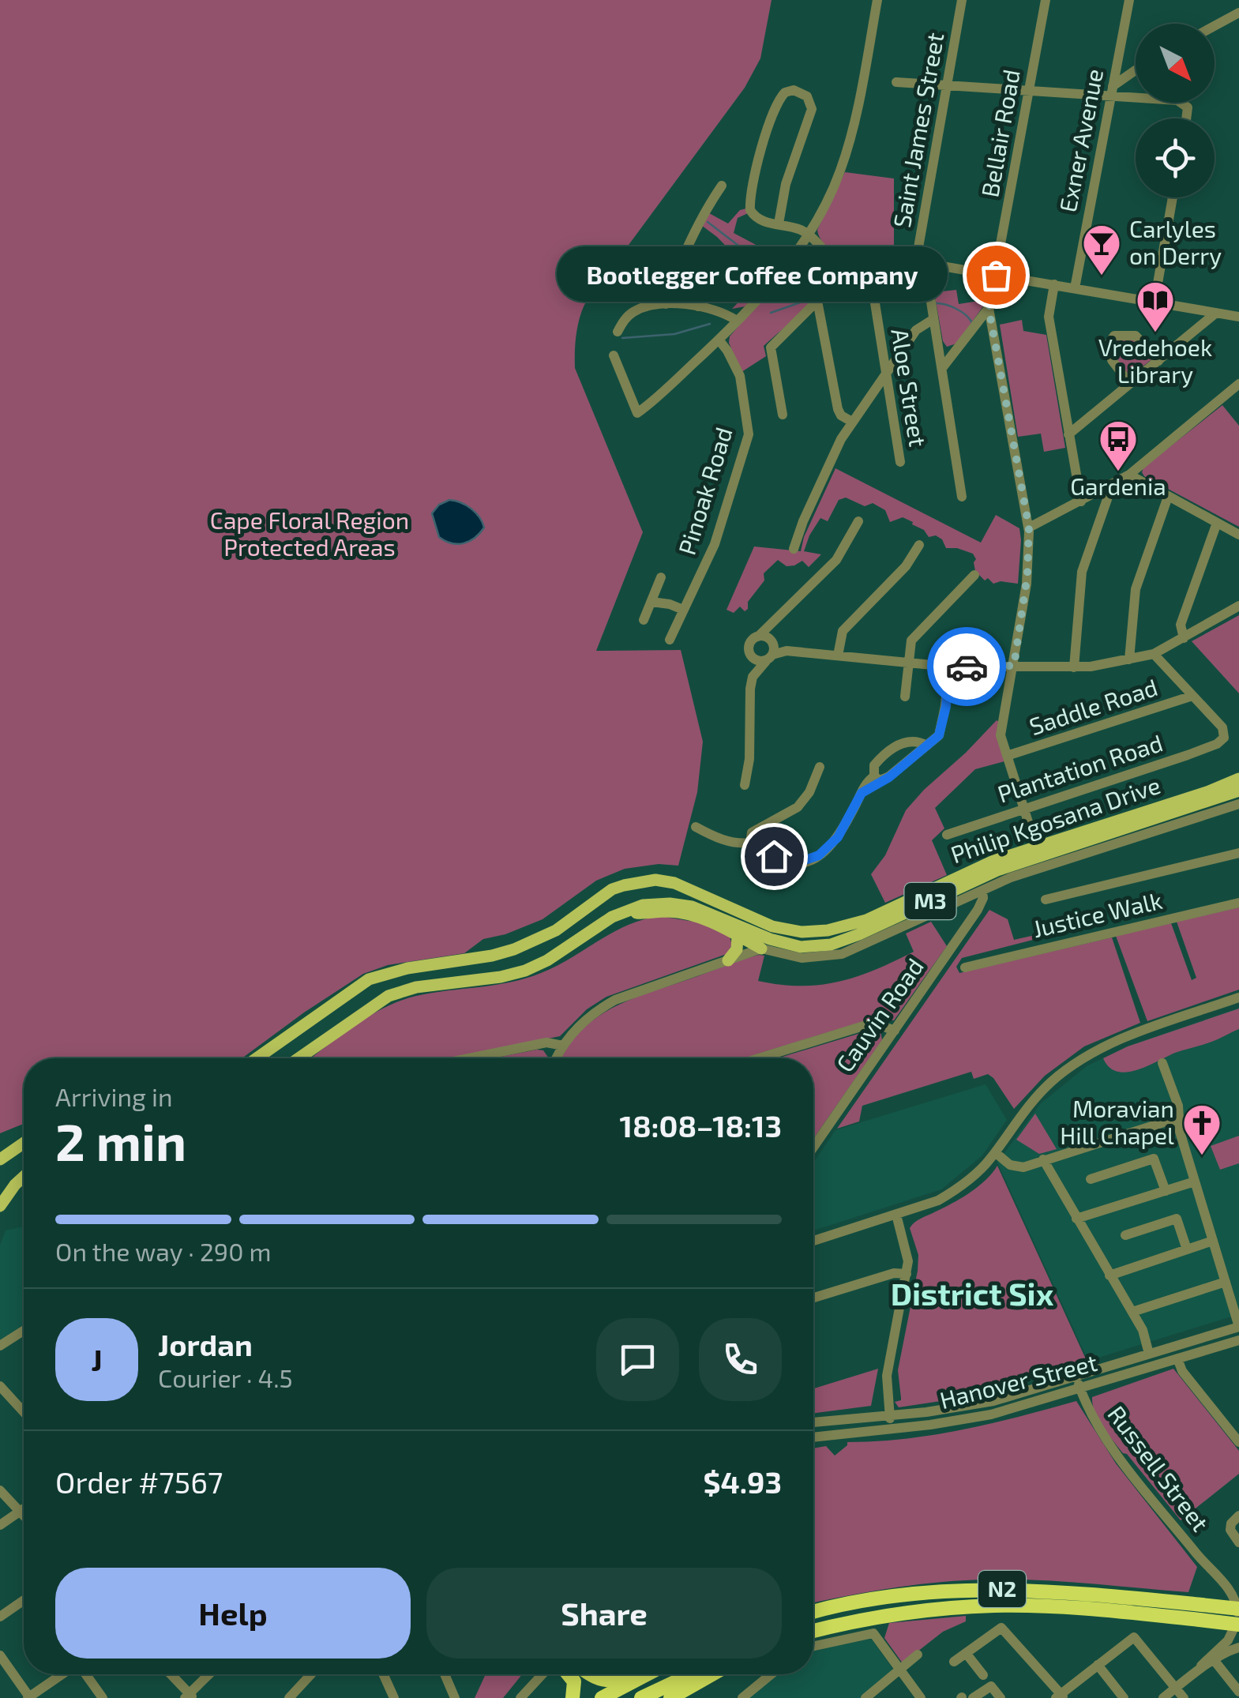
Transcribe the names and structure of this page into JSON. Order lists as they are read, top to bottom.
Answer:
{
  "streets": {
    "highway": ["N2"],
    "main road": ["Philip Kgosana Drive", "M3"],
    "street": [
      "Saint James Street",
      "Bellair Road",
      "Exner Avenue",
      "Aloe Street",
      "Pinoak Road",
      "Saddle Road",
      "Plantation Road",
      "Justice Walk",
      "Cauvin Road",
      "Hanover Street",
      "Russell Street"
    ]
  },
  "crossings": [
    ["Saddle Road", "Plantation Road"],
    ["Hanover Street", "Russell Street"],
    ["Russell Street", "N2"]
  ],
  "districts": ["District Six"],
  "parks": ["Cape Floral Region Protected Areas"],
  "places": {
    "other": ["Bootlegger Coffee Company"],
    "bar": ["Carlyles on Derry"],
    "library": ["Vredehoek Library"],
    "bus stop": ["Gardenia"],
    "church": ["Moravian Hill Chapel"]
  },
  "north": "bottom right",
  "page": {
    "bubble": "Bootlegger Coffee Company",
    "heading": ["2 min", "Arriving in", "18:08–18:13"],
    "panel": [
      "Jordan",
      "Courier · 4.5",
      "Order #7567",
      "$4.93"
    ],
    "bar": "On the way · 290 m",
    "round": "J",
    "buttons": ["Help", "Share"]
  }
}
